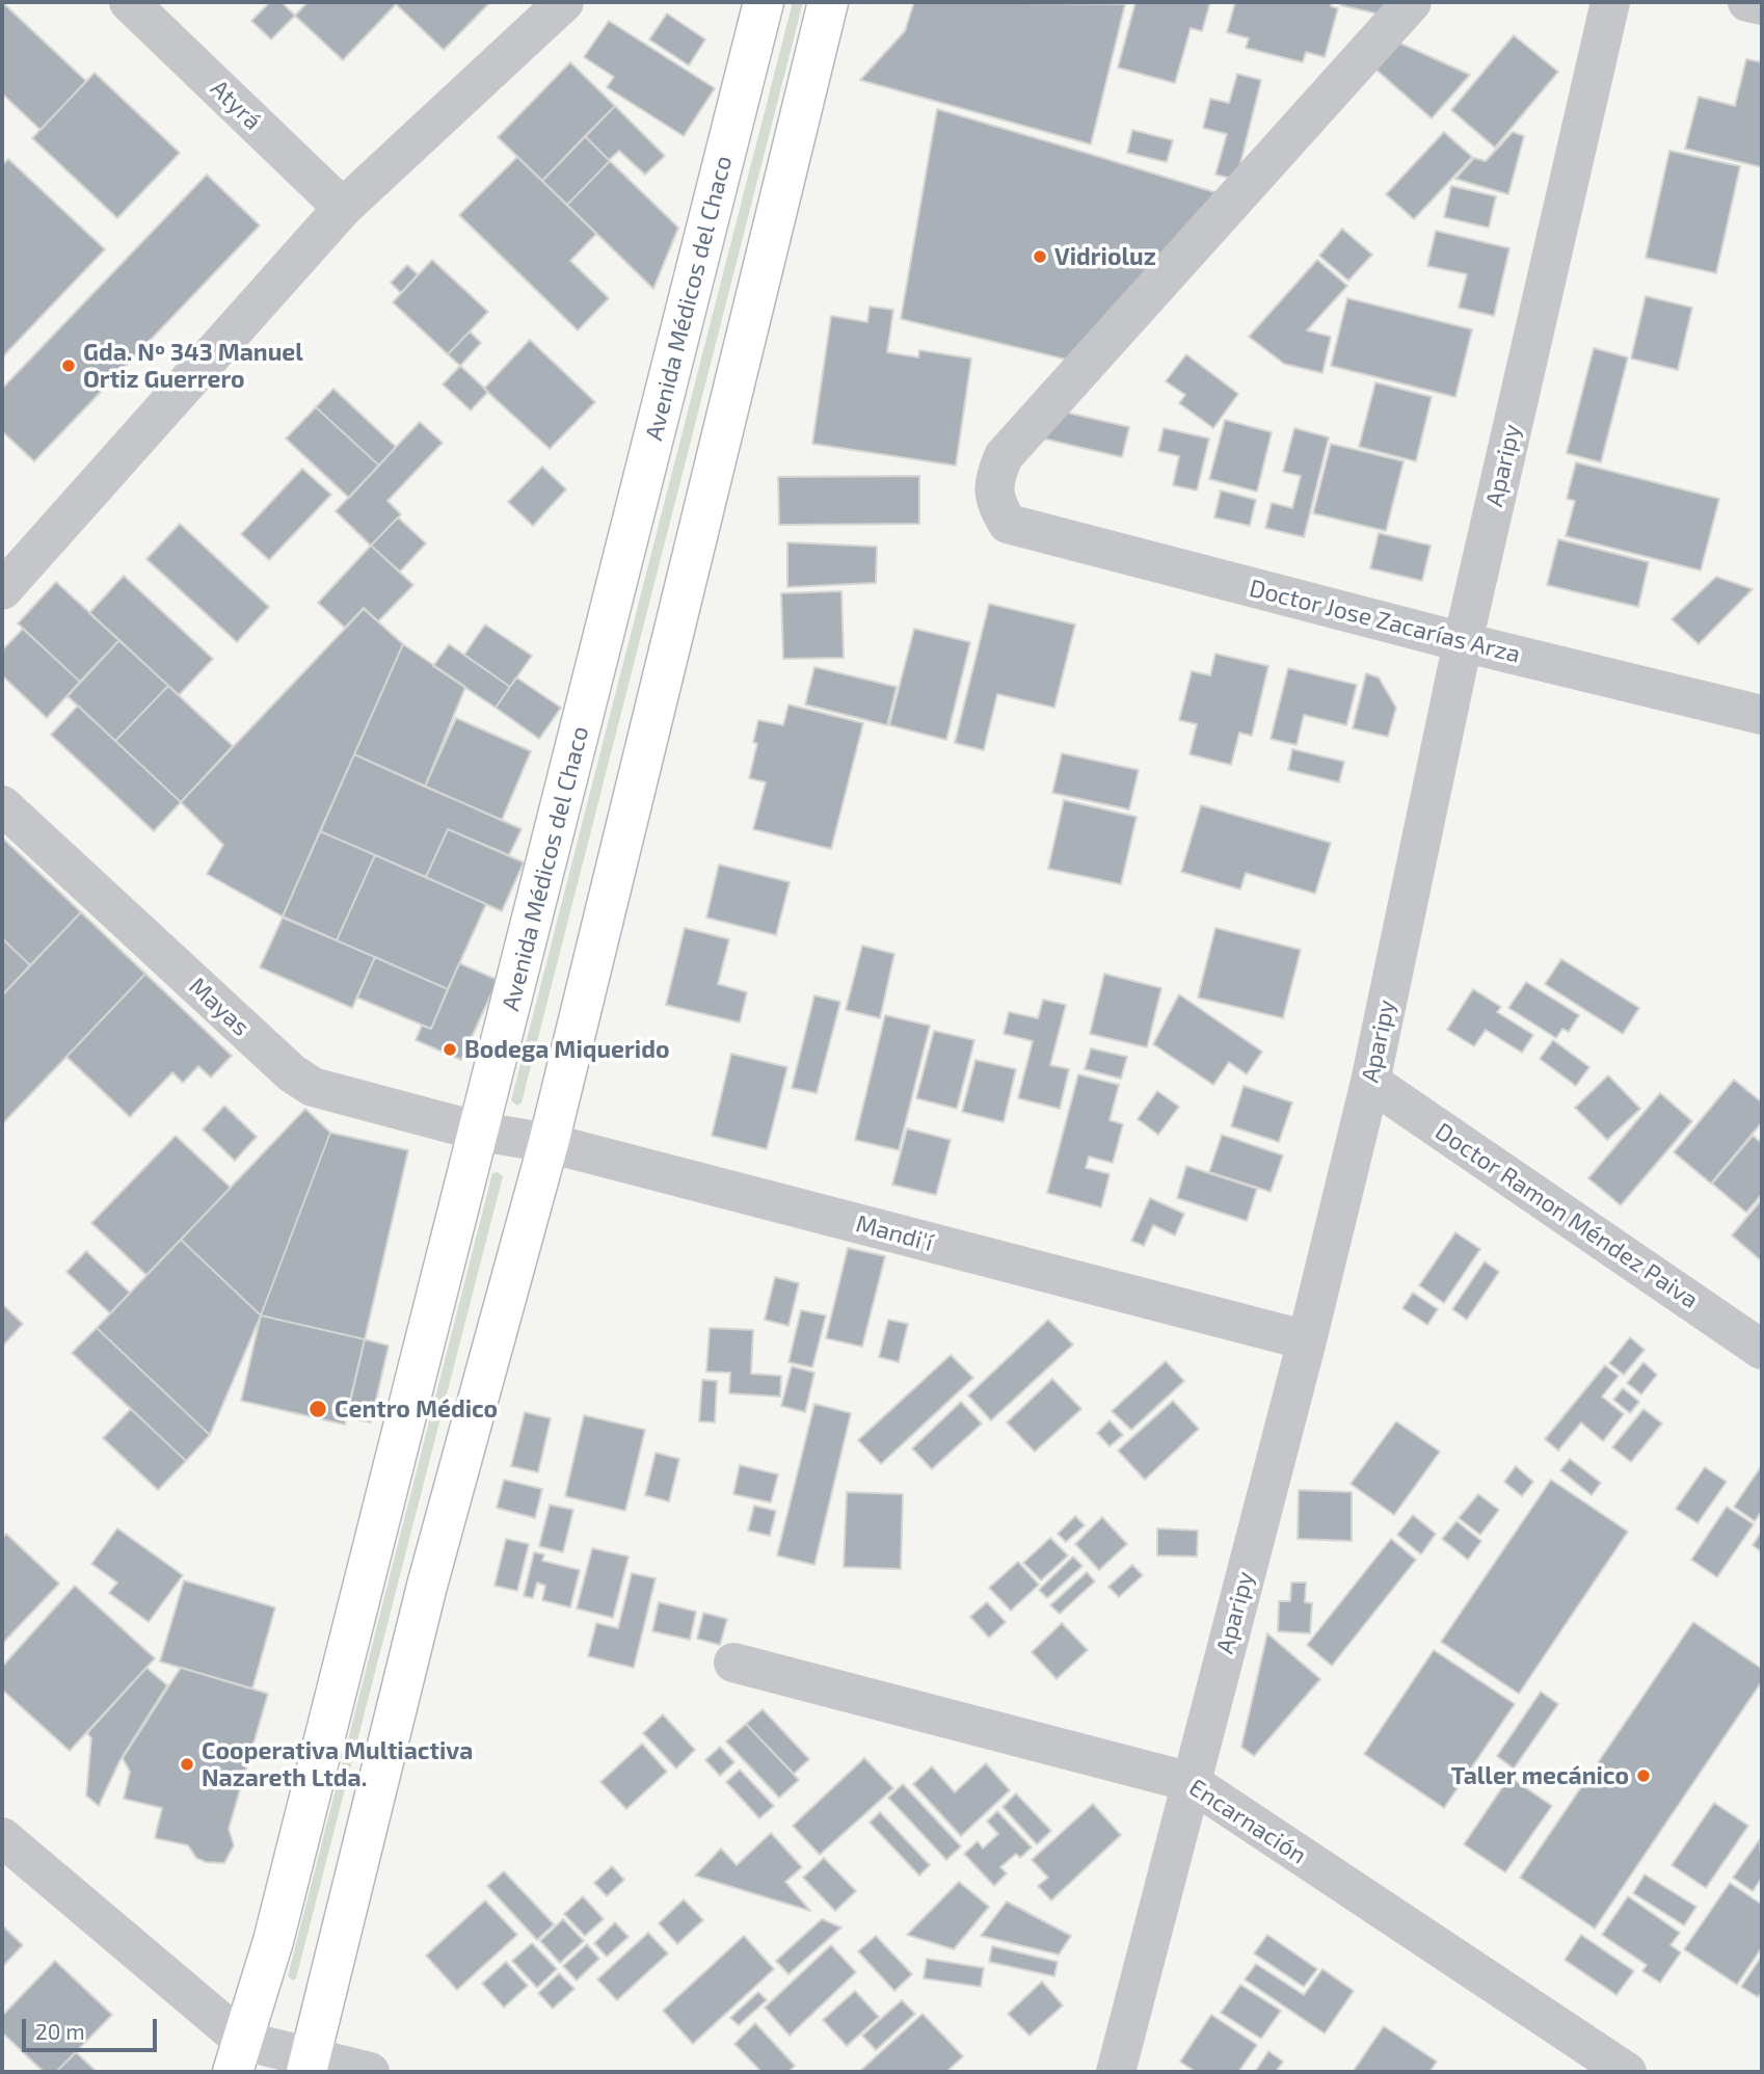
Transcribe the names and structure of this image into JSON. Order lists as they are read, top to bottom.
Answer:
{
  "streets": {
    "main road": ["Avenida Médicos del Chaco"],
    "street": [
      "Atyrá",
      "Aparipy",
      "Doctor Jose Zacarías Arza",
      "Mayas",
      "Doctor Ramon Méndez Paiva",
      "Mandi'í",
      "Encarnación"
    ]
  },
  "crossings": [
    ["Avenida Médicos del Chaco", "Mayas"],
    ["Avenida Médicos del Chaco", "Mandi'í"],
    ["Aparipy", "Doctor Jose Zacarías Arza"],
    ["Aparipy", "Doctor Ramon Méndez Paiva"],
    ["Aparipy", "Mandi'í"],
    ["Aparipy", "Encarnación"],
    ["Mayas", "Mandi'í"]
  ],
  "places": [
    "Vidrioluz",
    "Gda. Nº 343 Manuel Ortiz Guerrero",
    "Bodega Miquerido",
    "Centro Médico",
    "Cooperativa Multiactiva Nazareth Ltda.",
    "Taller mecánico"
  ],
  "scale_bar": "20 m"
}
